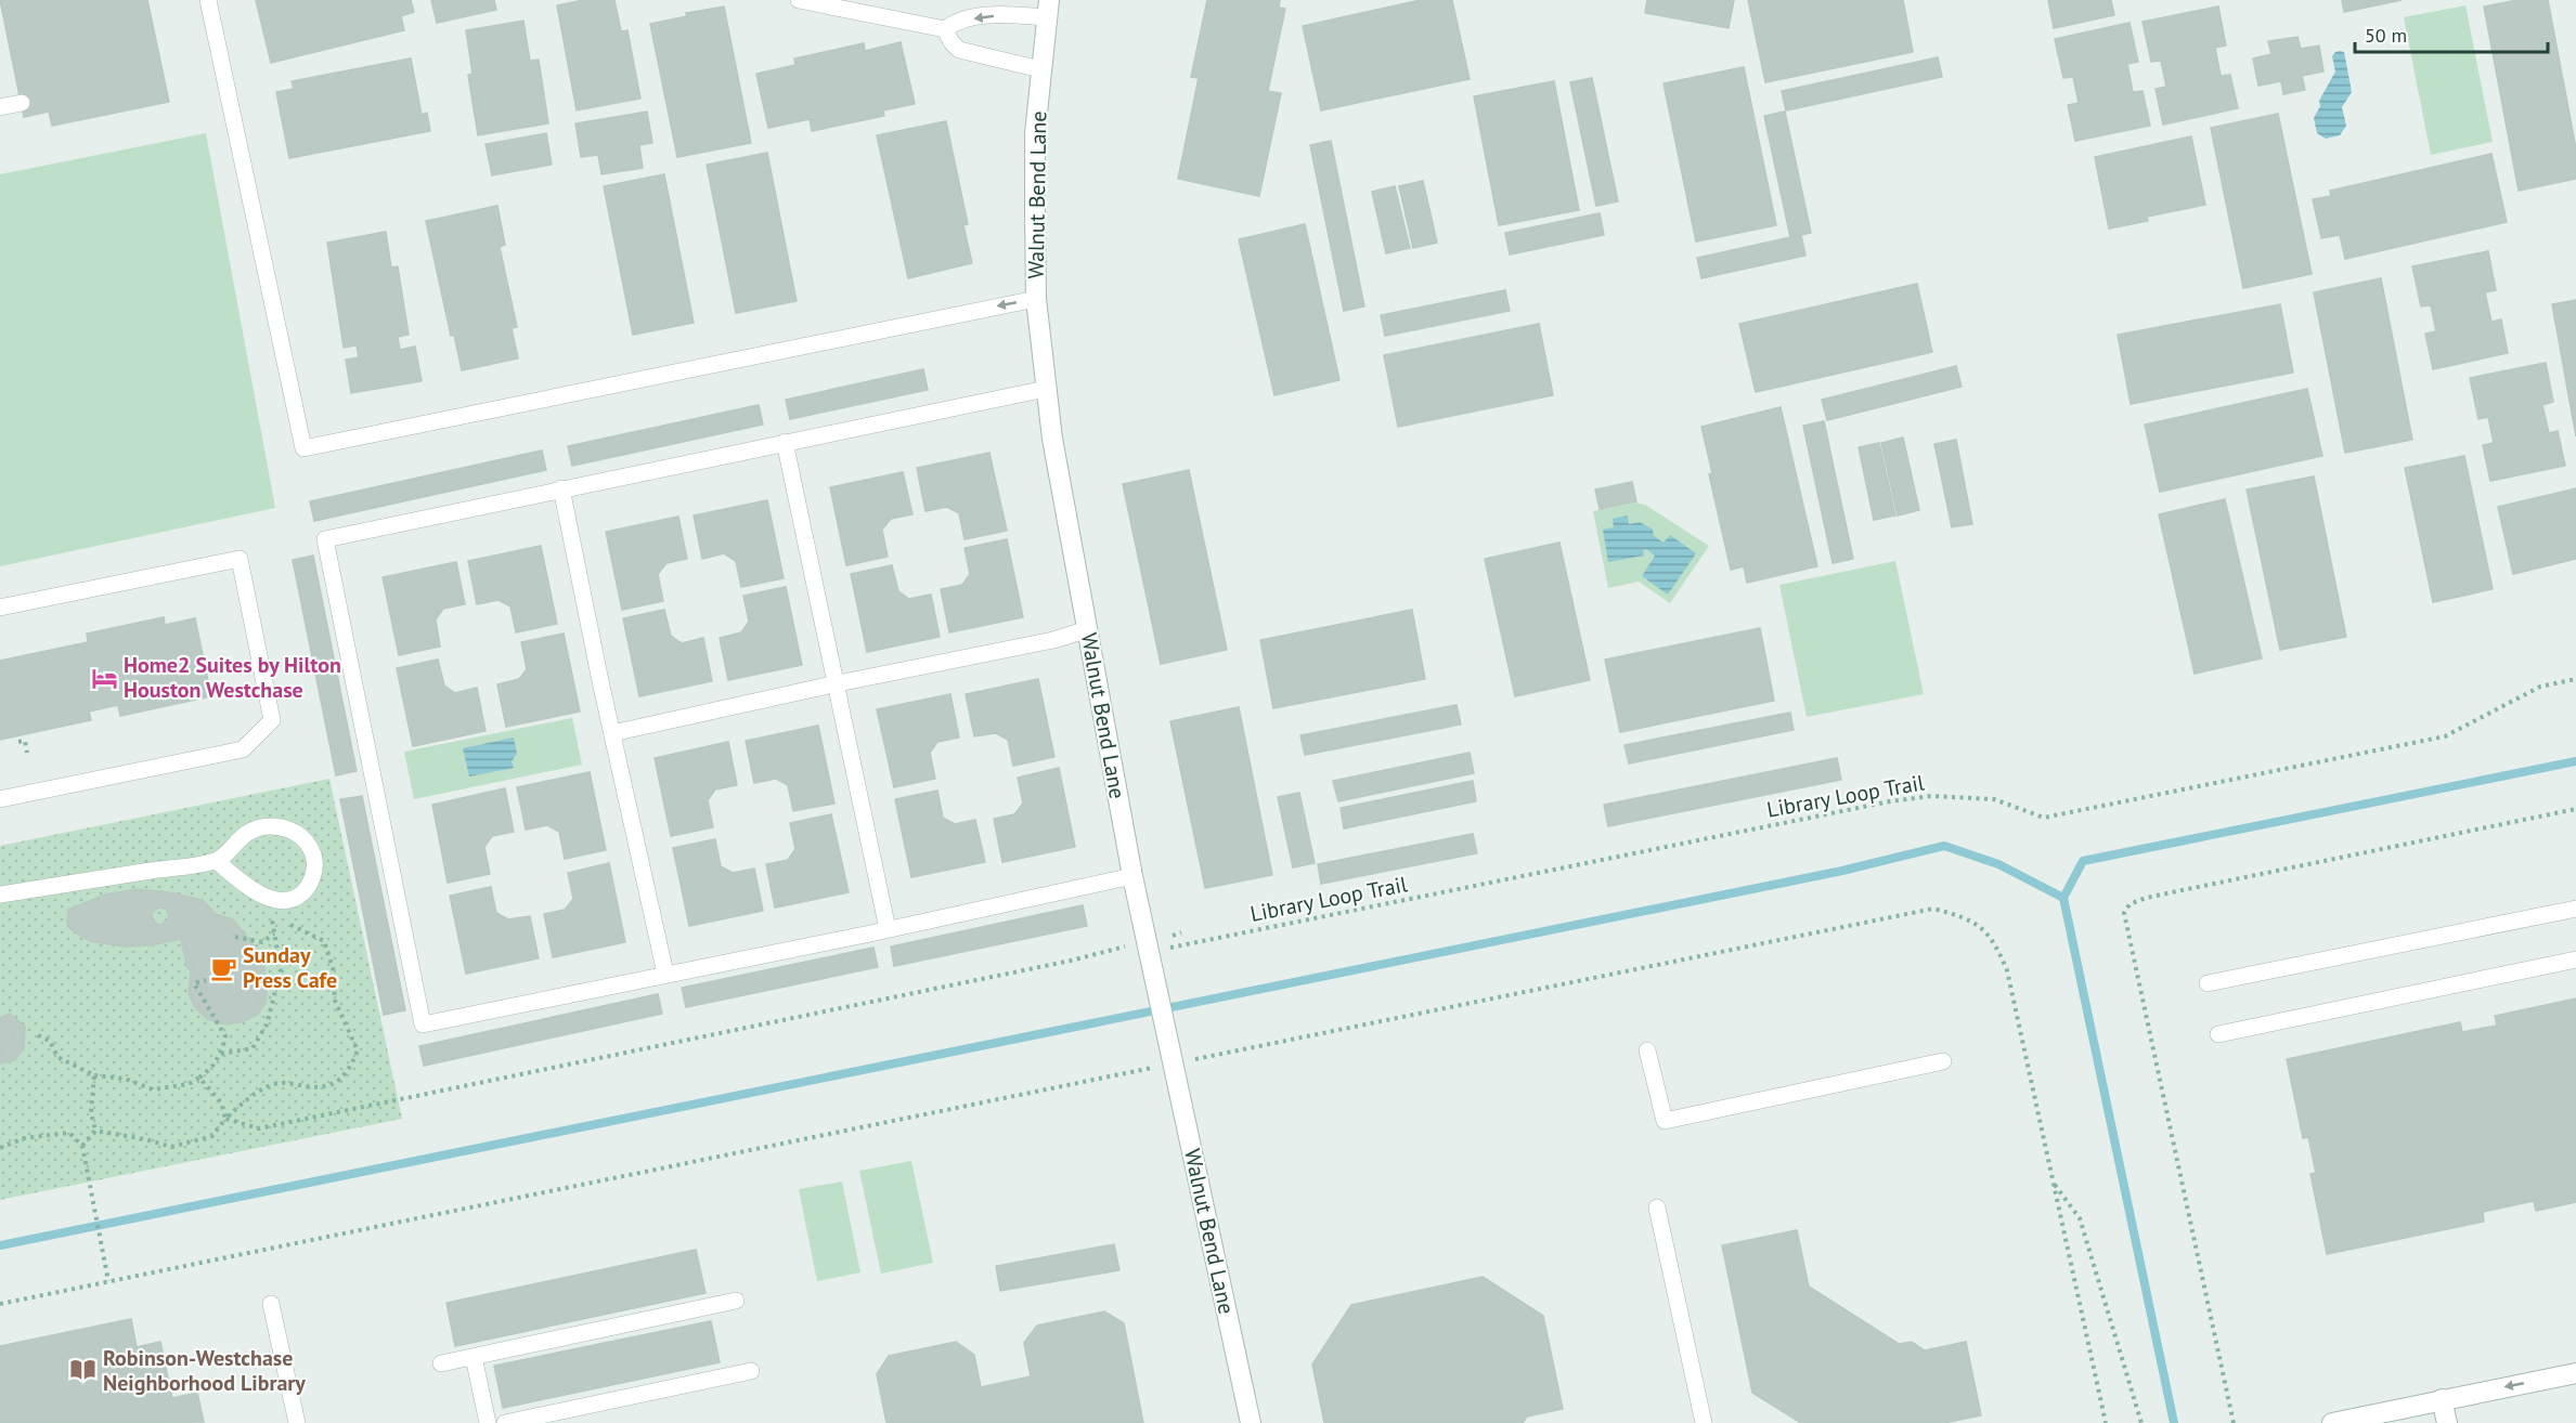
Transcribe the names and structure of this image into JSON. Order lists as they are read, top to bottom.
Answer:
{
  "streets": {
    "street": ["Walnut Bend Lane"],
    "path": ["Library Loop Trail"]
  },
  "crossings": [
    ["Walnut Bend Lane", "Library Loop Trail"]
  ],
  "places": {
    "hotel": ["Home2 Suites by Hilton Houston Westchase"],
    "cafe": ["Sunday Press Cafe"],
    "library": ["Robinson-Westchase Neighborhood Library"]
  },
  "scale_bar": "50 m"
}
